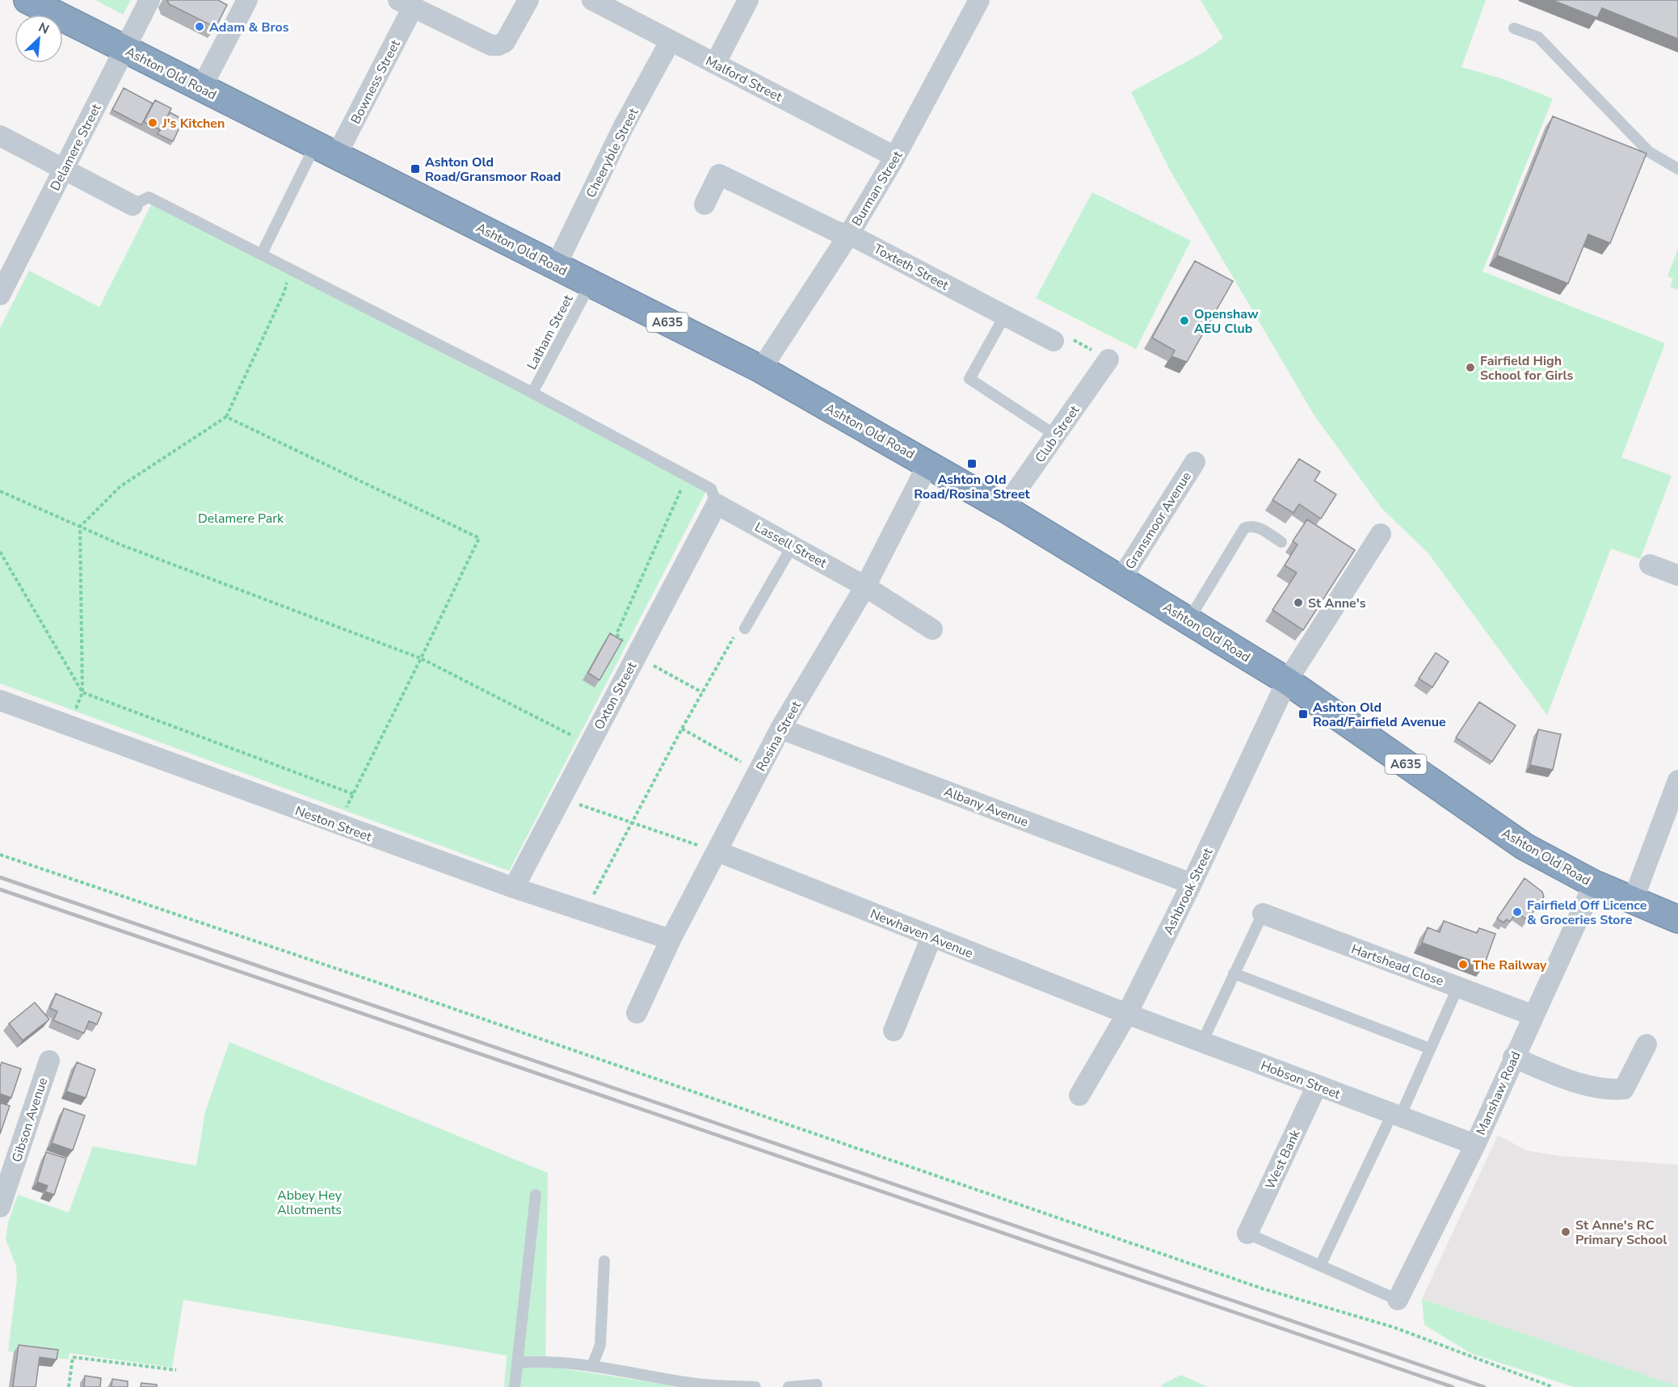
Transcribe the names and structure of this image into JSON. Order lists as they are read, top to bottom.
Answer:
{
  "streets": {
    "highway": ["Ashton Old Road", "A635"],
    "street": [
      "Malford Street",
      "Bowness Street",
      "Delamere Street",
      "Cheeryble Street",
      "Burman Street",
      "Toxteth Street",
      "Club Street",
      "Gransmoor Avenue",
      "Lassell Street",
      "Oxton Street",
      "Rosina Street",
      "Albany Avenue",
      "Neston Street",
      "Ashbrook Street",
      "Newhaven Avenue",
      "Hartshead Close",
      "Hobson Street",
      "Manshaw Road",
      "Gibson Avenue",
      "West Bank"
    ],
    "lane": ["Latham Street"]
  },
  "crossings": [
    ["Ashton Old Road", "Bowness Street"],
    ["Ashton Old Road", "Delamere Street"],
    ["Ashton Old Road", "Cheeryble Street"],
    ["Ashton Old Road", "Burman Street"],
    ["Ashton Old Road", "Latham Street"],
    ["Ashton Old Road", "Club Street"],
    ["Ashton Old Road", "Gransmoor Avenue"],
    ["Ashton Old Road", "Rosina Street"],
    ["Ashton Old Road", "Ashbrook Street"],
    ["Ashton Old Road", "Manshaw Road"],
    ["Malford Street", "Cheeryble Street"],
    ["Malford Street", "Burman Street"],
    ["Burman Street", "Toxteth Street"],
    ["Lassell Street", "Oxton Street"],
    ["Lassell Street", "Rosina Street"],
    ["Oxton Street", "Neston Street"],
    ["Rosina Street", "Albany Avenue"],
    ["Rosina Street", "Neston Street"],
    ["Rosina Street", "Newhaven Avenue"],
    ["Albany Avenue", "Ashbrook Street"],
    ["Ashbrook Street", "Newhaven Avenue"],
    ["Ashbrook Street", "Hobson Street"],
    ["Newhaven Avenue", "Hobson Street"],
    ["Hartshead Close", "Manshaw Road"],
    ["Hobson Street", "Manshaw Road"],
    ["Hobson Street", "West Bank"]
  ],
  "parks": ["Delamere Park", "Abbey Hey Allotments"],
  "places": {
    "other": [
      "Adam & Bros",
      "J's Kitchen",
      "Openshaw AEU Club",
      "Fairfield High School for Girls",
      "St Anne's",
      "Fairfield Off Licence & Groceries Store",
      "The Railway",
      "St Anne's RC Primary School"
    ],
    "transit": ["Ashton Old Road/Gransmoor Road", "Ashton Old Road/Rosina Street", "Ashton Old Road/Fairfield Avenue"]
  },
  "north": "top right"
}
